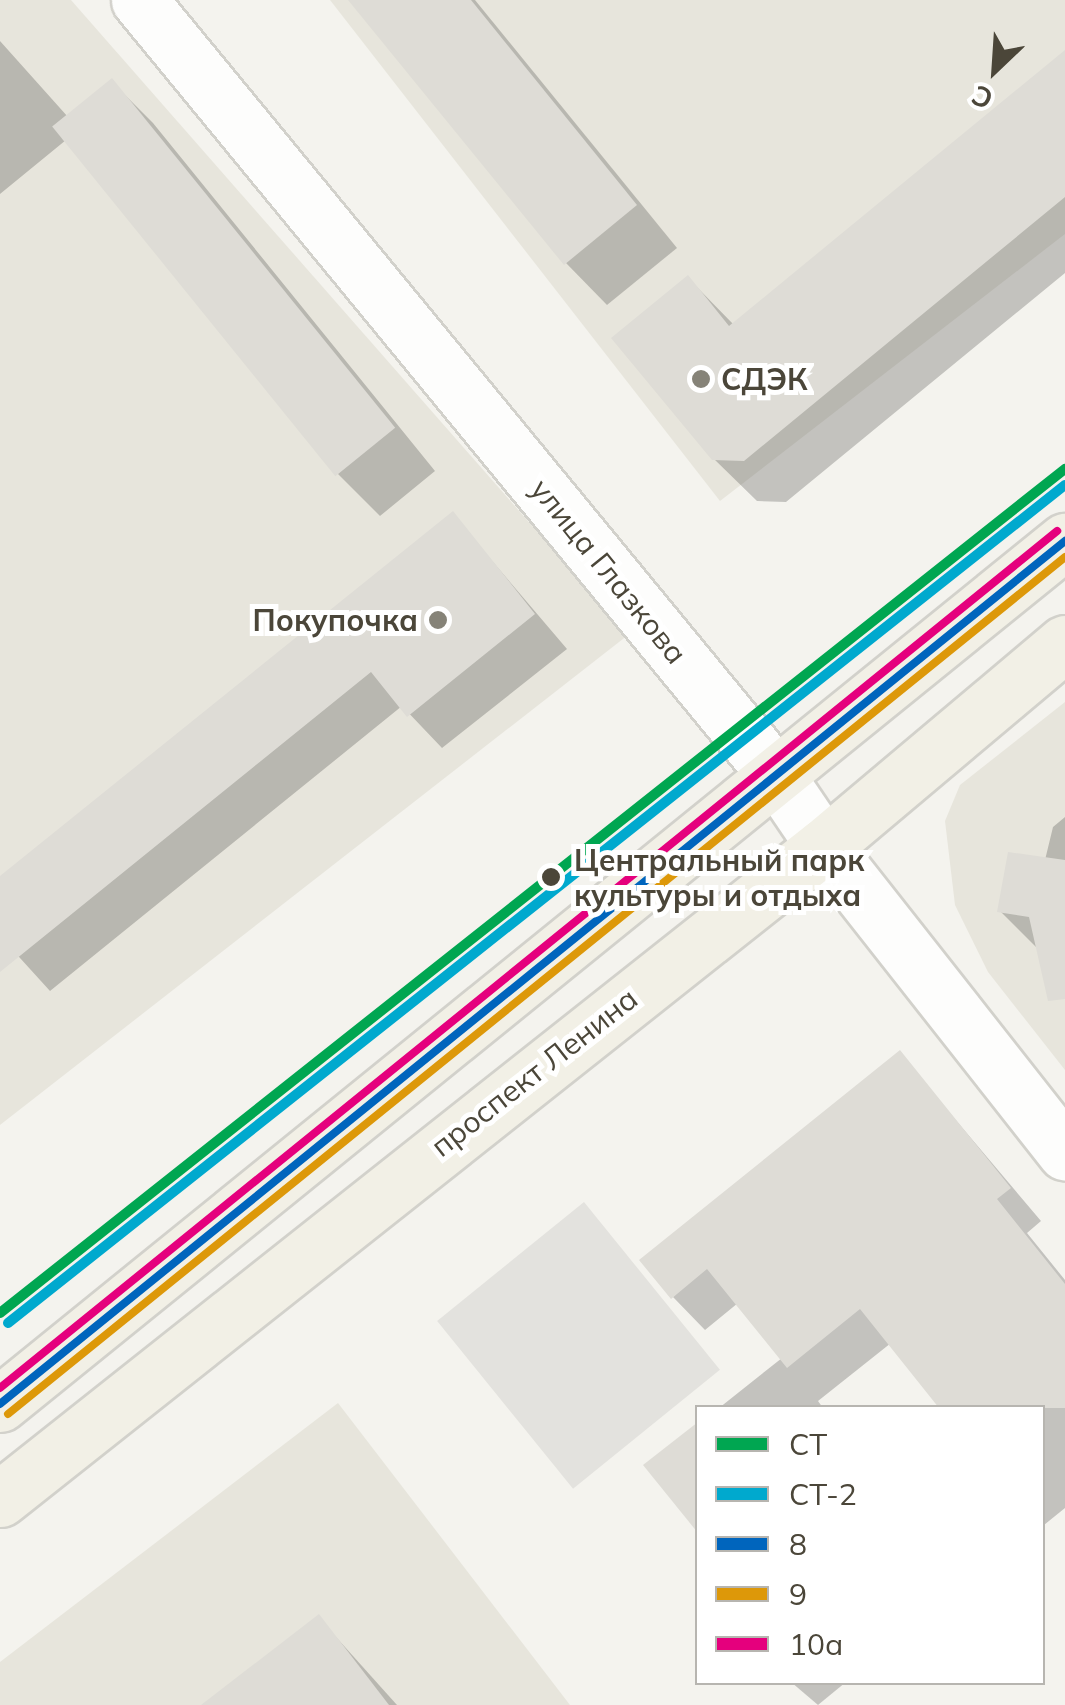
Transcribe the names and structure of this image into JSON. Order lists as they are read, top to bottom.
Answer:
{
  "streets": {
    "main road": ["проспект Ленина"],
    "street": ["улица Глазкова"]
  },
  "crossings": [
    ["улица Глазкова", "проспект Ленина"]
  ],
  "places": ["СДЭК", "Покупочка", "Центральный парк культуры и отдыха"],
  "lines": [
    "transit line СТ",
    "transit line СТ-2",
    "transit line 10а",
    "transit line 8",
    "transit line 9"
  ],
  "legend": [
    "СТ",
    "СТ-2",
    "8",
    "9",
    "10а"
  ],
  "north": "bottom left"
}
